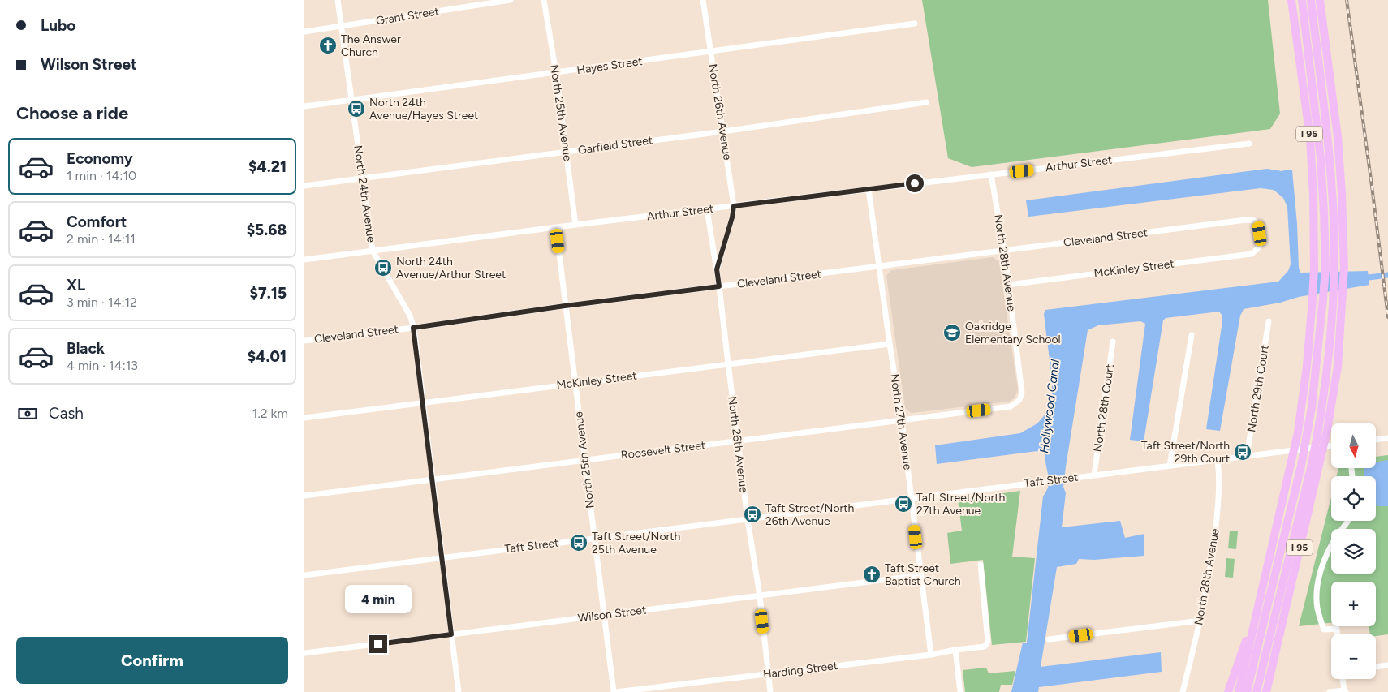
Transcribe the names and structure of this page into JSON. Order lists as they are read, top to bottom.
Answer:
{
  "streets": {
    "highway": ["I 95"],
    "street": [
      "Grant Street",
      "Hayes Street",
      "North 26th Avenue",
      "North 25th Avenue",
      "Garfield Street",
      "Arthur Street",
      "North 24th Avenue",
      "Cleveland Street",
      "North 28th Avenue",
      "McKinley Street",
      "North 29th Court",
      "North 28th Court",
      "North 27th Avenue",
      "Roosevelt Street",
      "Taft Street",
      "Wilson Street",
      "Harding Street"
    ]
  },
  "crossings": [
    ["Grant Street", "North 24th Avenue"],
    ["Hayes Street", "North 26th Avenue"],
    ["Hayes Street", "North 25th Avenue"],
    ["Hayes Street", "North 24th Avenue"],
    ["North 26th Avenue", "Garfield Street"],
    ["North 26th Avenue", "Arthur Street"],
    ["North 26th Avenue", "Cleveland Street"],
    ["North 26th Avenue", "McKinley Street"],
    ["North 26th Avenue", "Roosevelt Street"],
    ["North 26th Avenue", "Taft Street"],
    ["North 26th Avenue", "Wilson Street"],
    ["North 26th Avenue", "Harding Street"],
    ["North 25th Avenue", "Garfield Street"],
    ["North 25th Avenue", "Arthur Street"],
    ["North 25th Avenue", "Cleveland Street"],
    ["North 25th Avenue", "McKinley Street"],
    ["North 25th Avenue", "Roosevelt Street"],
    ["North 25th Avenue", "Taft Street"],
    ["North 25th Avenue", "Wilson Street"],
    ["North 25th Avenue", "Harding Street"],
    ["Garfield Street", "North 24th Avenue"],
    ["Arthur Street", "North 24th Avenue"],
    ["Arthur Street", "North 28th Avenue"],
    ["Arthur Street", "North 27th Avenue"],
    ["North 24th Avenue", "Cleveland Street"],
    ["North 24th Avenue", "McKinley Street"],
    ["North 24th Avenue", "Roosevelt Street"],
    ["North 24th Avenue", "Taft Street"],
    ["North 24th Avenue", "Wilson Street"],
    ["Cleveland Street", "North 28th Avenue"],
    ["Cleveland Street", "McKinley Street"],
    ["Cleveland Street", "North 27th Avenue"],
    ["North 28th Avenue", "McKinley Street"],
    ["North 28th Avenue", "Roosevelt Street"],
    ["North 28th Avenue", "Taft Street"],
    ["McKinley Street", "North 27th Avenue"],
    ["North 29th Court", "Taft Street"],
    ["North 28th Court", "Taft Street"],
    ["North 27th Avenue", "Roosevelt Street"],
    ["North 27th Avenue", "Taft Street"],
    ["North 27th Avenue", "Wilson Street"],
    ["North 27th Avenue", "Harding Street"]
  ],
  "water": ["Hollywood Canal"],
  "places": {
    "church": ["The Answer Church", "Taft Street Baptist Church"],
    "bus stop": [
      "North 24th Avenue/Hayes Street",
      "North 24th Avenue/Arthur Street",
      "Taft Street/North 29th Court",
      "Taft Street/North 27th Avenue",
      "Taft Street/North 26th Avenue",
      "Taft Street/North 25th Avenue"
    ],
    "school or university": ["Oakridge Elementary School"]
  },
  "north": "bottom",
  "page": {
    "banner": ["Lubo", "Wilson Street"],
    "heading": "Choose a ride",
    "list": [
      {
        "name": "Economy",
        "note": "1 min · 14:10",
        "value": "$4.21"
      },
      {
        "name": "Comfort",
        "note": "2 min · 14:11",
        "value": "$5.68"
      },
      {
        "name": "XL",
        "note": "3 min · 14:12",
        "value": "$7.15"
      },
      {
        "name": "Black",
        "note": "4 min · 14:13",
        "value": "$4.01"
      }
    ],
    "pay": ["Cash", "1.2 km"],
    "map_buttons": ["+", "−"],
    "bubble": "4 min",
    "buttons": "Confirm"
  }
}
